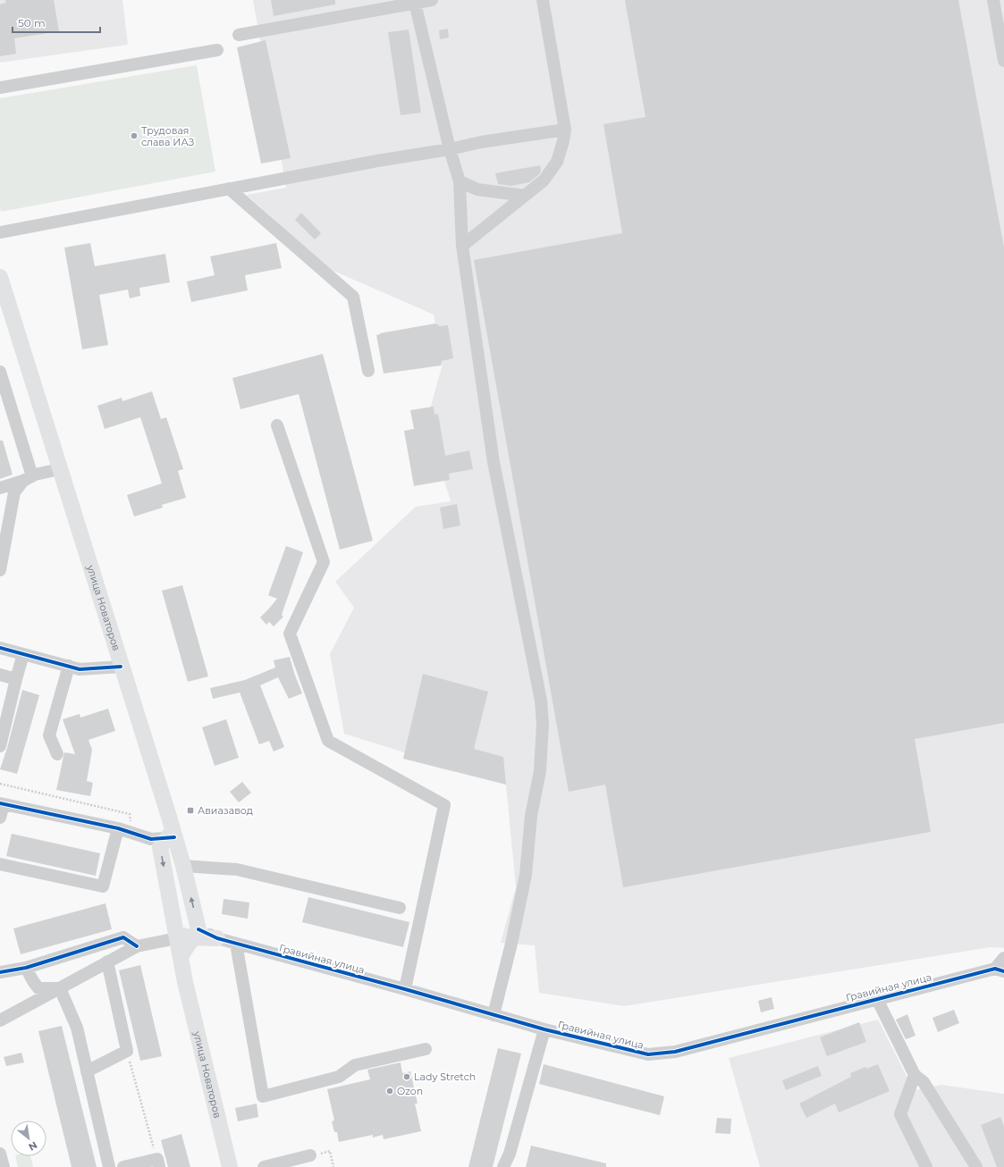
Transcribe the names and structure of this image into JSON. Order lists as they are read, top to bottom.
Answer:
{
  "streets": {
    "main road": ["улица Новаторов"],
    "street": ["Гравийная улица"]
  },
  "crossings": [
    ["улица Новаторов", "Гравийная улица"]
  ],
  "places": {
    "other": ["Трудовая слава ИАЗ", "Lady Stretch", "Ozon"],
    "transit": ["Авиазавод"]
  },
  "scale_bar": "50 m",
  "north": "bottom right"
}
